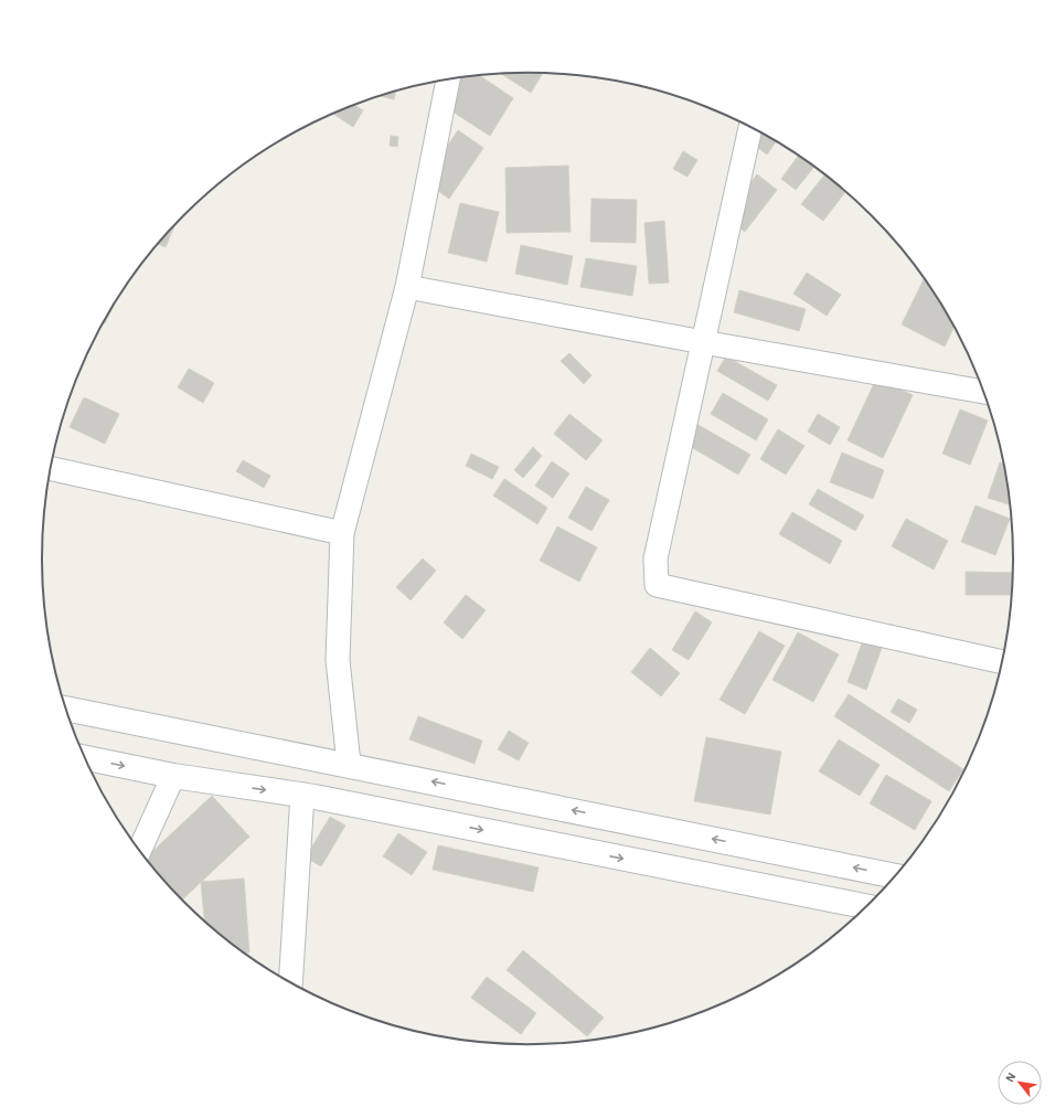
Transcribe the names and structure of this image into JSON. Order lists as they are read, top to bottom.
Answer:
{
  "north": "top left"
}
